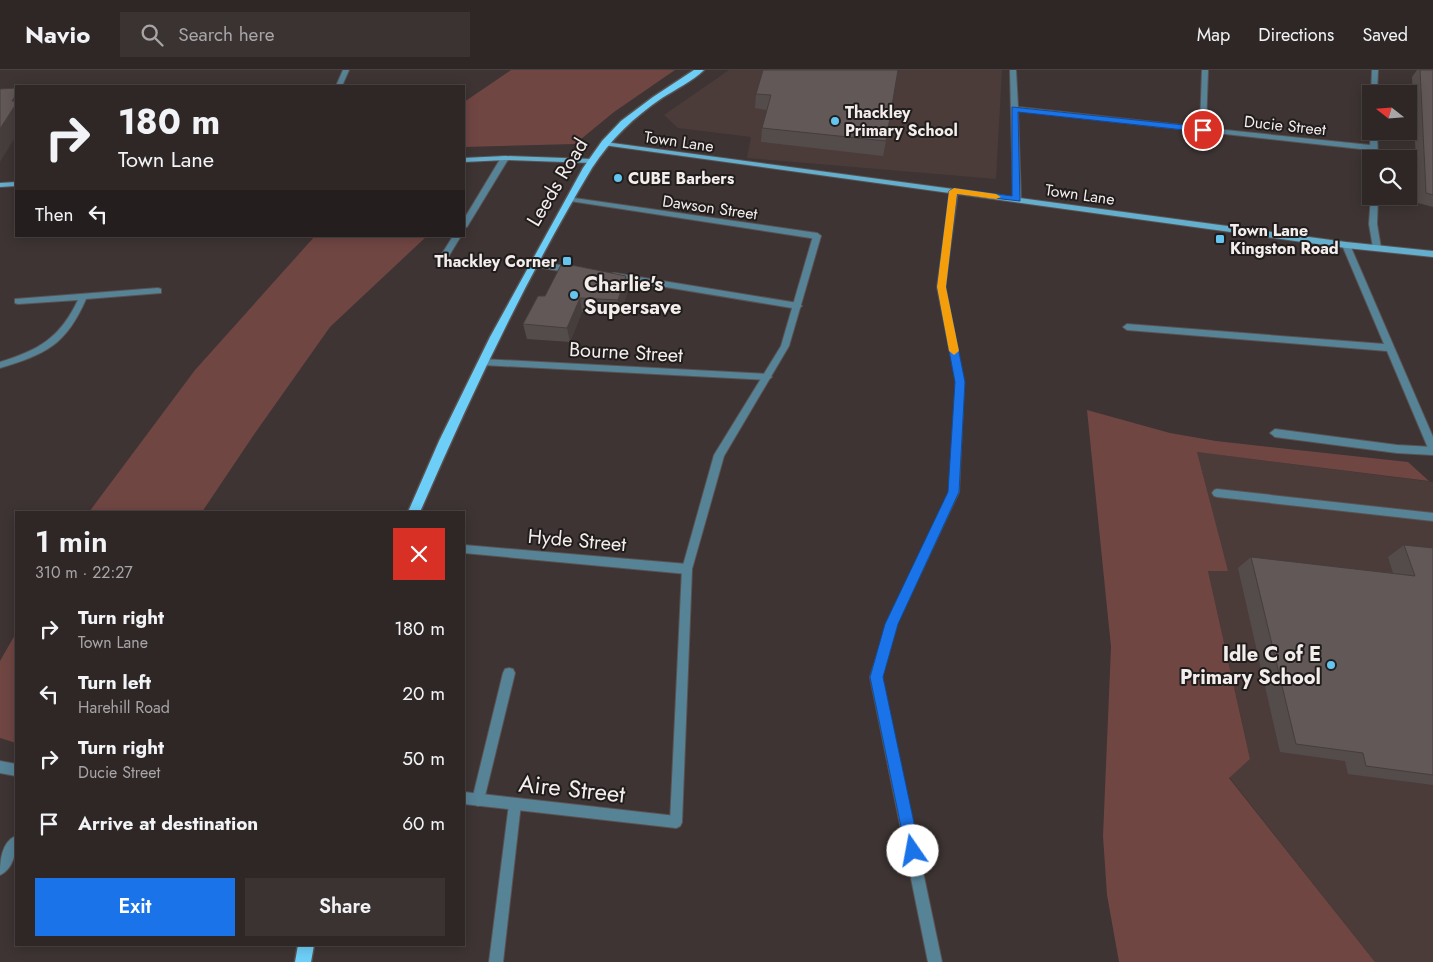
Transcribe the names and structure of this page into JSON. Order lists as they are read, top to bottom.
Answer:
{
  "streets": {
    "main road": ["Leeds Road"],
    "street": [
      "Ducie Street",
      "Town Lane",
      "Dawson Street",
      "Bourne Street",
      "Hyde Street",
      "Aire Street"
    ]
  },
  "crossings": [
    ["Town Lane", "Leeds Road"],
    ["Leeds Road", "Dawson Street"],
    ["Leeds Road", "Bourne Street"],
    ["Hyde Street", "Aire Street"]
  ],
  "places": {
    "other": [
      "Thackley Primary School",
      "CUBE Barbers",
      "Charlie's Supersave",
      "Idle C of E Primary School"
    ],
    "transit": ["Town Lane Kingston Road", "Thackley Corner"]
  },
  "north": "left",
  "page": {
    "header": "Navio",
    "search": "Search here",
    "nav": ["Map", "Directions", "Saved"],
    "turn": ["180 m", "Town Lane"],
    "then": "Then",
    "heading": ["1 min", "310 m · 22:27"],
    "list": [
      {
        "name": "Turn right",
        "note": "Town Lane",
        "value": "180 m"
      },
      {
        "name": "Turn left",
        "note": "Harehill Road",
        "value": "20 m"
      },
      {
        "name": "Turn right",
        "note": "Ducie Street",
        "value": "50 m"
      },
      {
        "name": "Arrive at destination",
        "value": "60 m"
      }
    ],
    "buttons": ["Exit", "Share"]
  }
}
